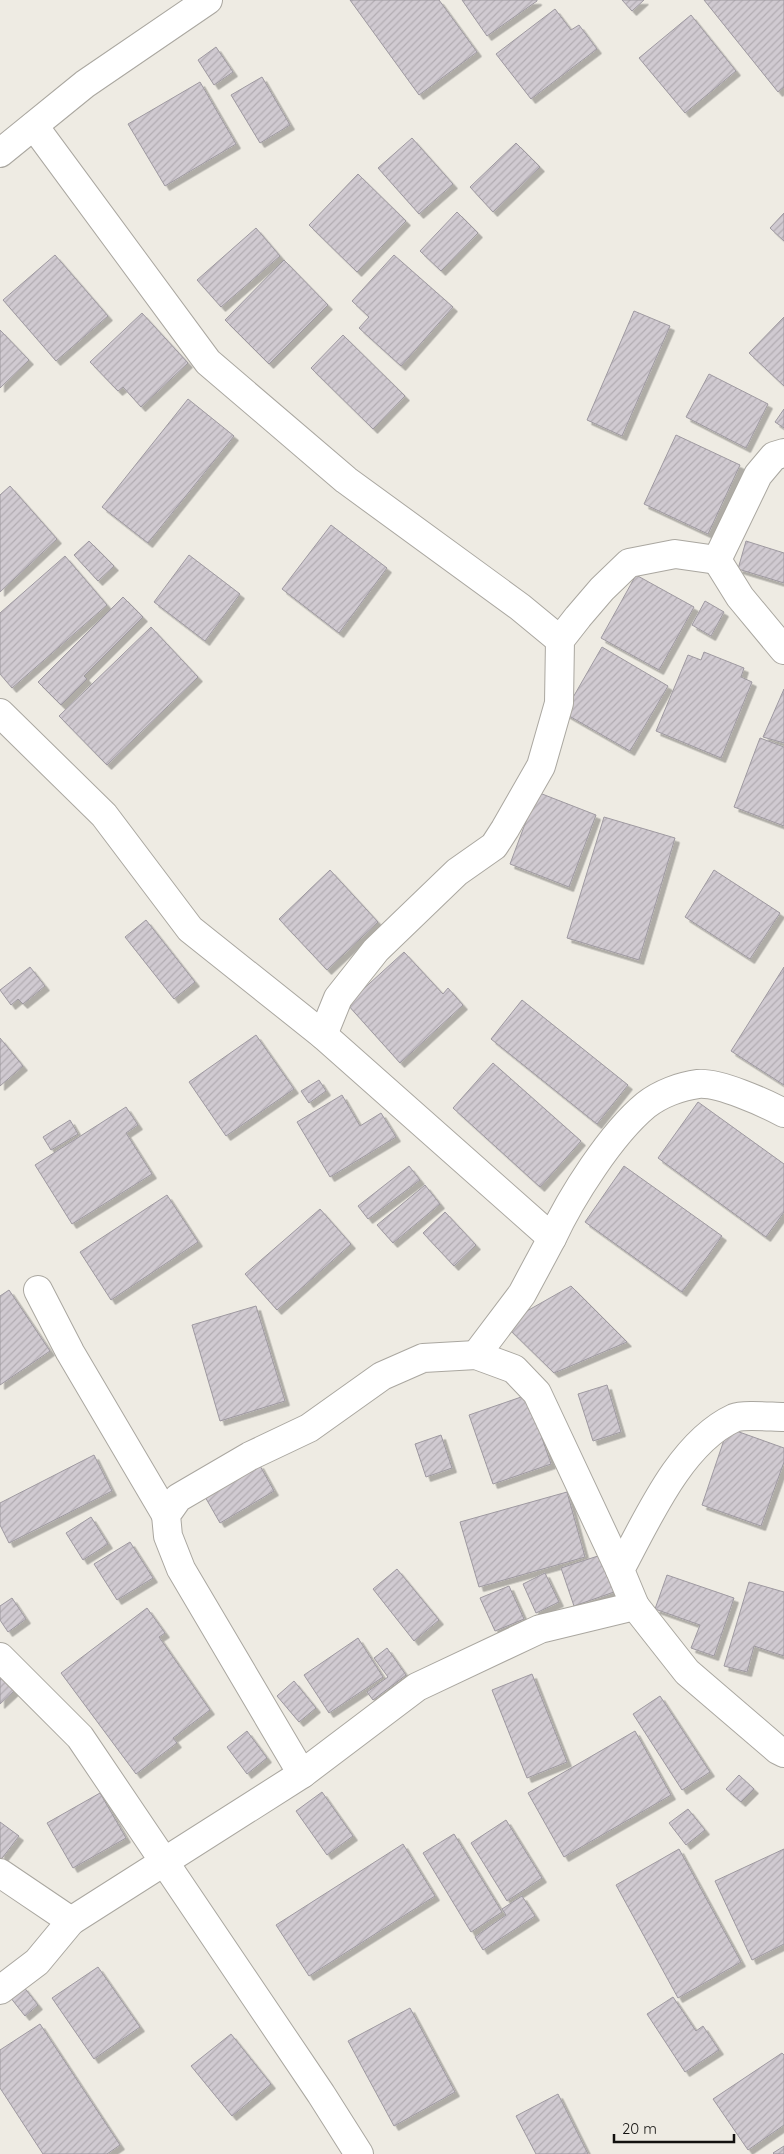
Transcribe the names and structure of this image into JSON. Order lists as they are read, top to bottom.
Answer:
{
  "scale_bar": "20 m"
}
